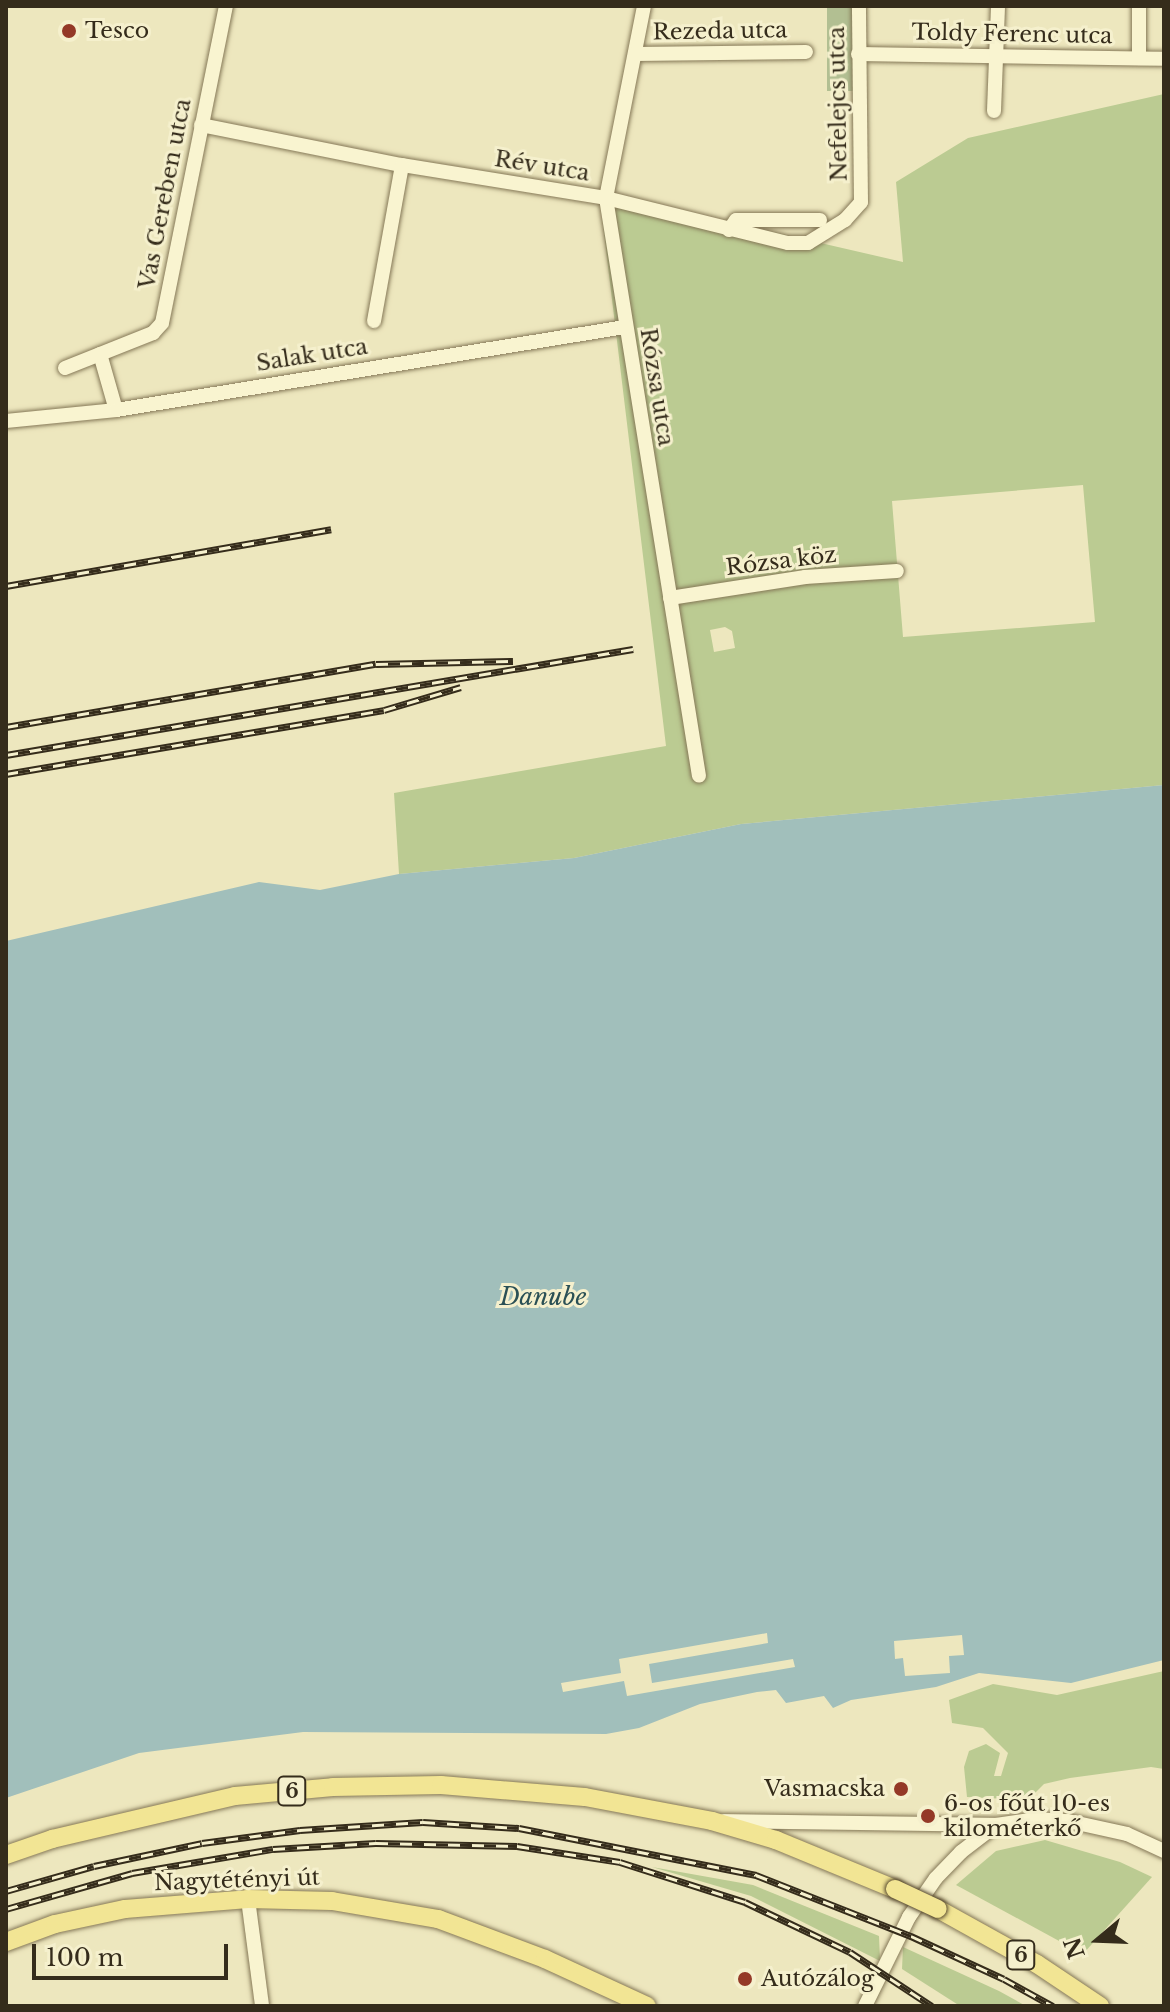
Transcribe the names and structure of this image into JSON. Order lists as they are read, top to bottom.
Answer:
{
  "streets": {
    "main road": ["6", "Nagytétényi út"],
    "street": [
      "Rezeda utca",
      "Toldy Ferenc utca",
      "Nefelejcs utca",
      "Rév utca",
      "Vas Gereben utca",
      "Salak utca",
      "Rózsa utca",
      "Rózsa köz"
    ]
  },
  "crossings": [
    ["Rezeda utca", "Rózsa utca"],
    ["Toldy Ferenc utca", "Nefelejcs utca"],
    ["Nefelejcs utca", "Rév utca"],
    ["Rév utca", "Vas Gereben utca"],
    ["Rév utca", "Rózsa utca"],
    ["Salak utca", "Rózsa utca"],
    ["Rózsa utca", "Rózsa köz"]
  ],
  "water": ["Danube"],
  "places": [
    "Tesco",
    "Vasmacska",
    "6-os főút 10-es kilométerkő",
    "Autózálog"
  ],
  "scale_bar": "100 m",
  "north": "left"
}
